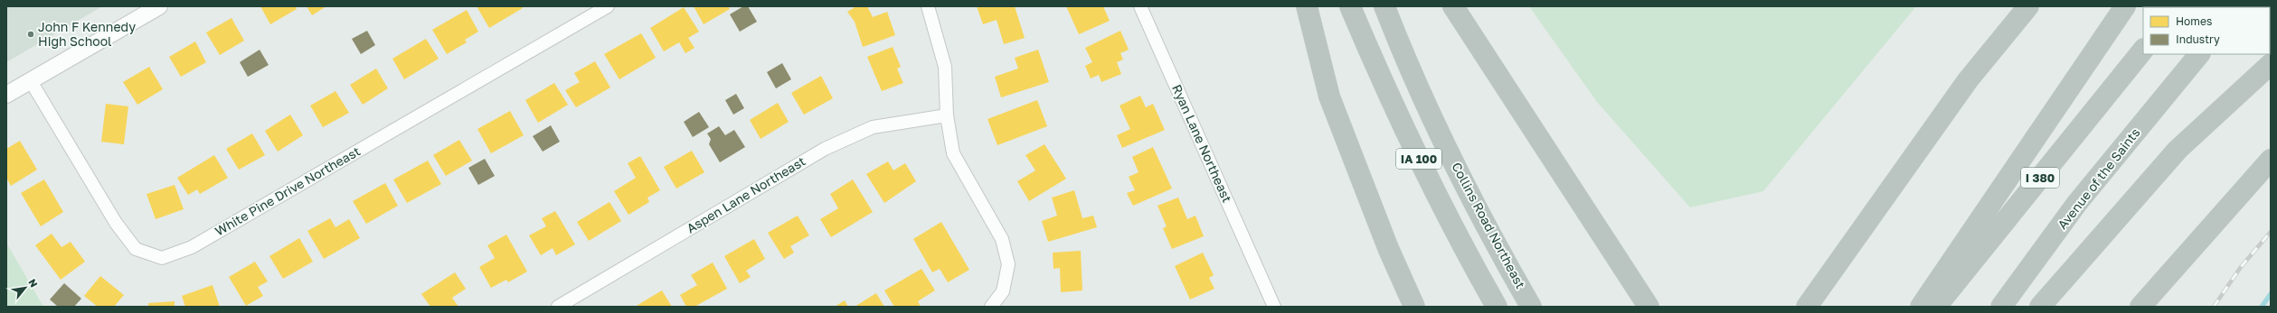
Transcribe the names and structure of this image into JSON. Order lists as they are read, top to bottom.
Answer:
{
  "streets": {
    "highway": [
      "IA 100",
      "I 380",
      "Avenue of the Saints",
      "Collins Road Northeast"
    ],
    "street": ["Ryan Lane Northeast", "White Pine Drive Northeast", "Aspen Lane Northeast"]
  },
  "places": ["John F Kennedy High School"],
  "legend": ["Homes", "Industry"],
  "north": "top right"
}
